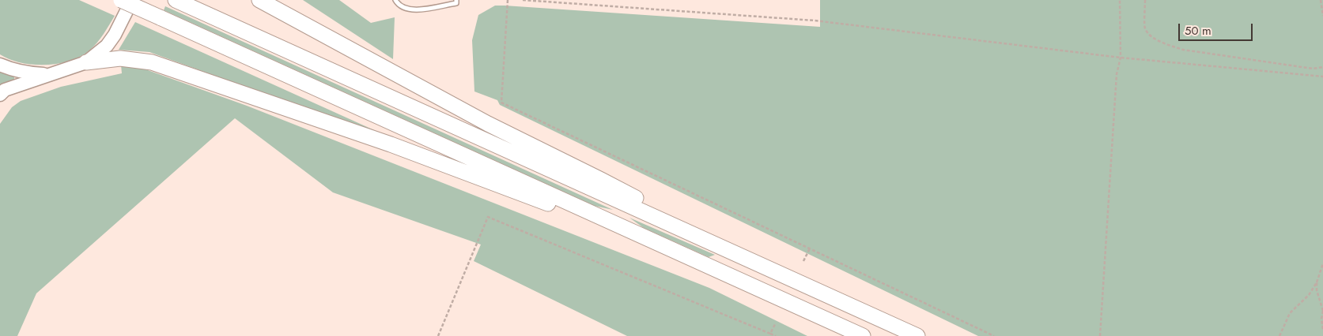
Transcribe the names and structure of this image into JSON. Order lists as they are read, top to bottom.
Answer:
{
  "scale_bar": "50 m"
}
